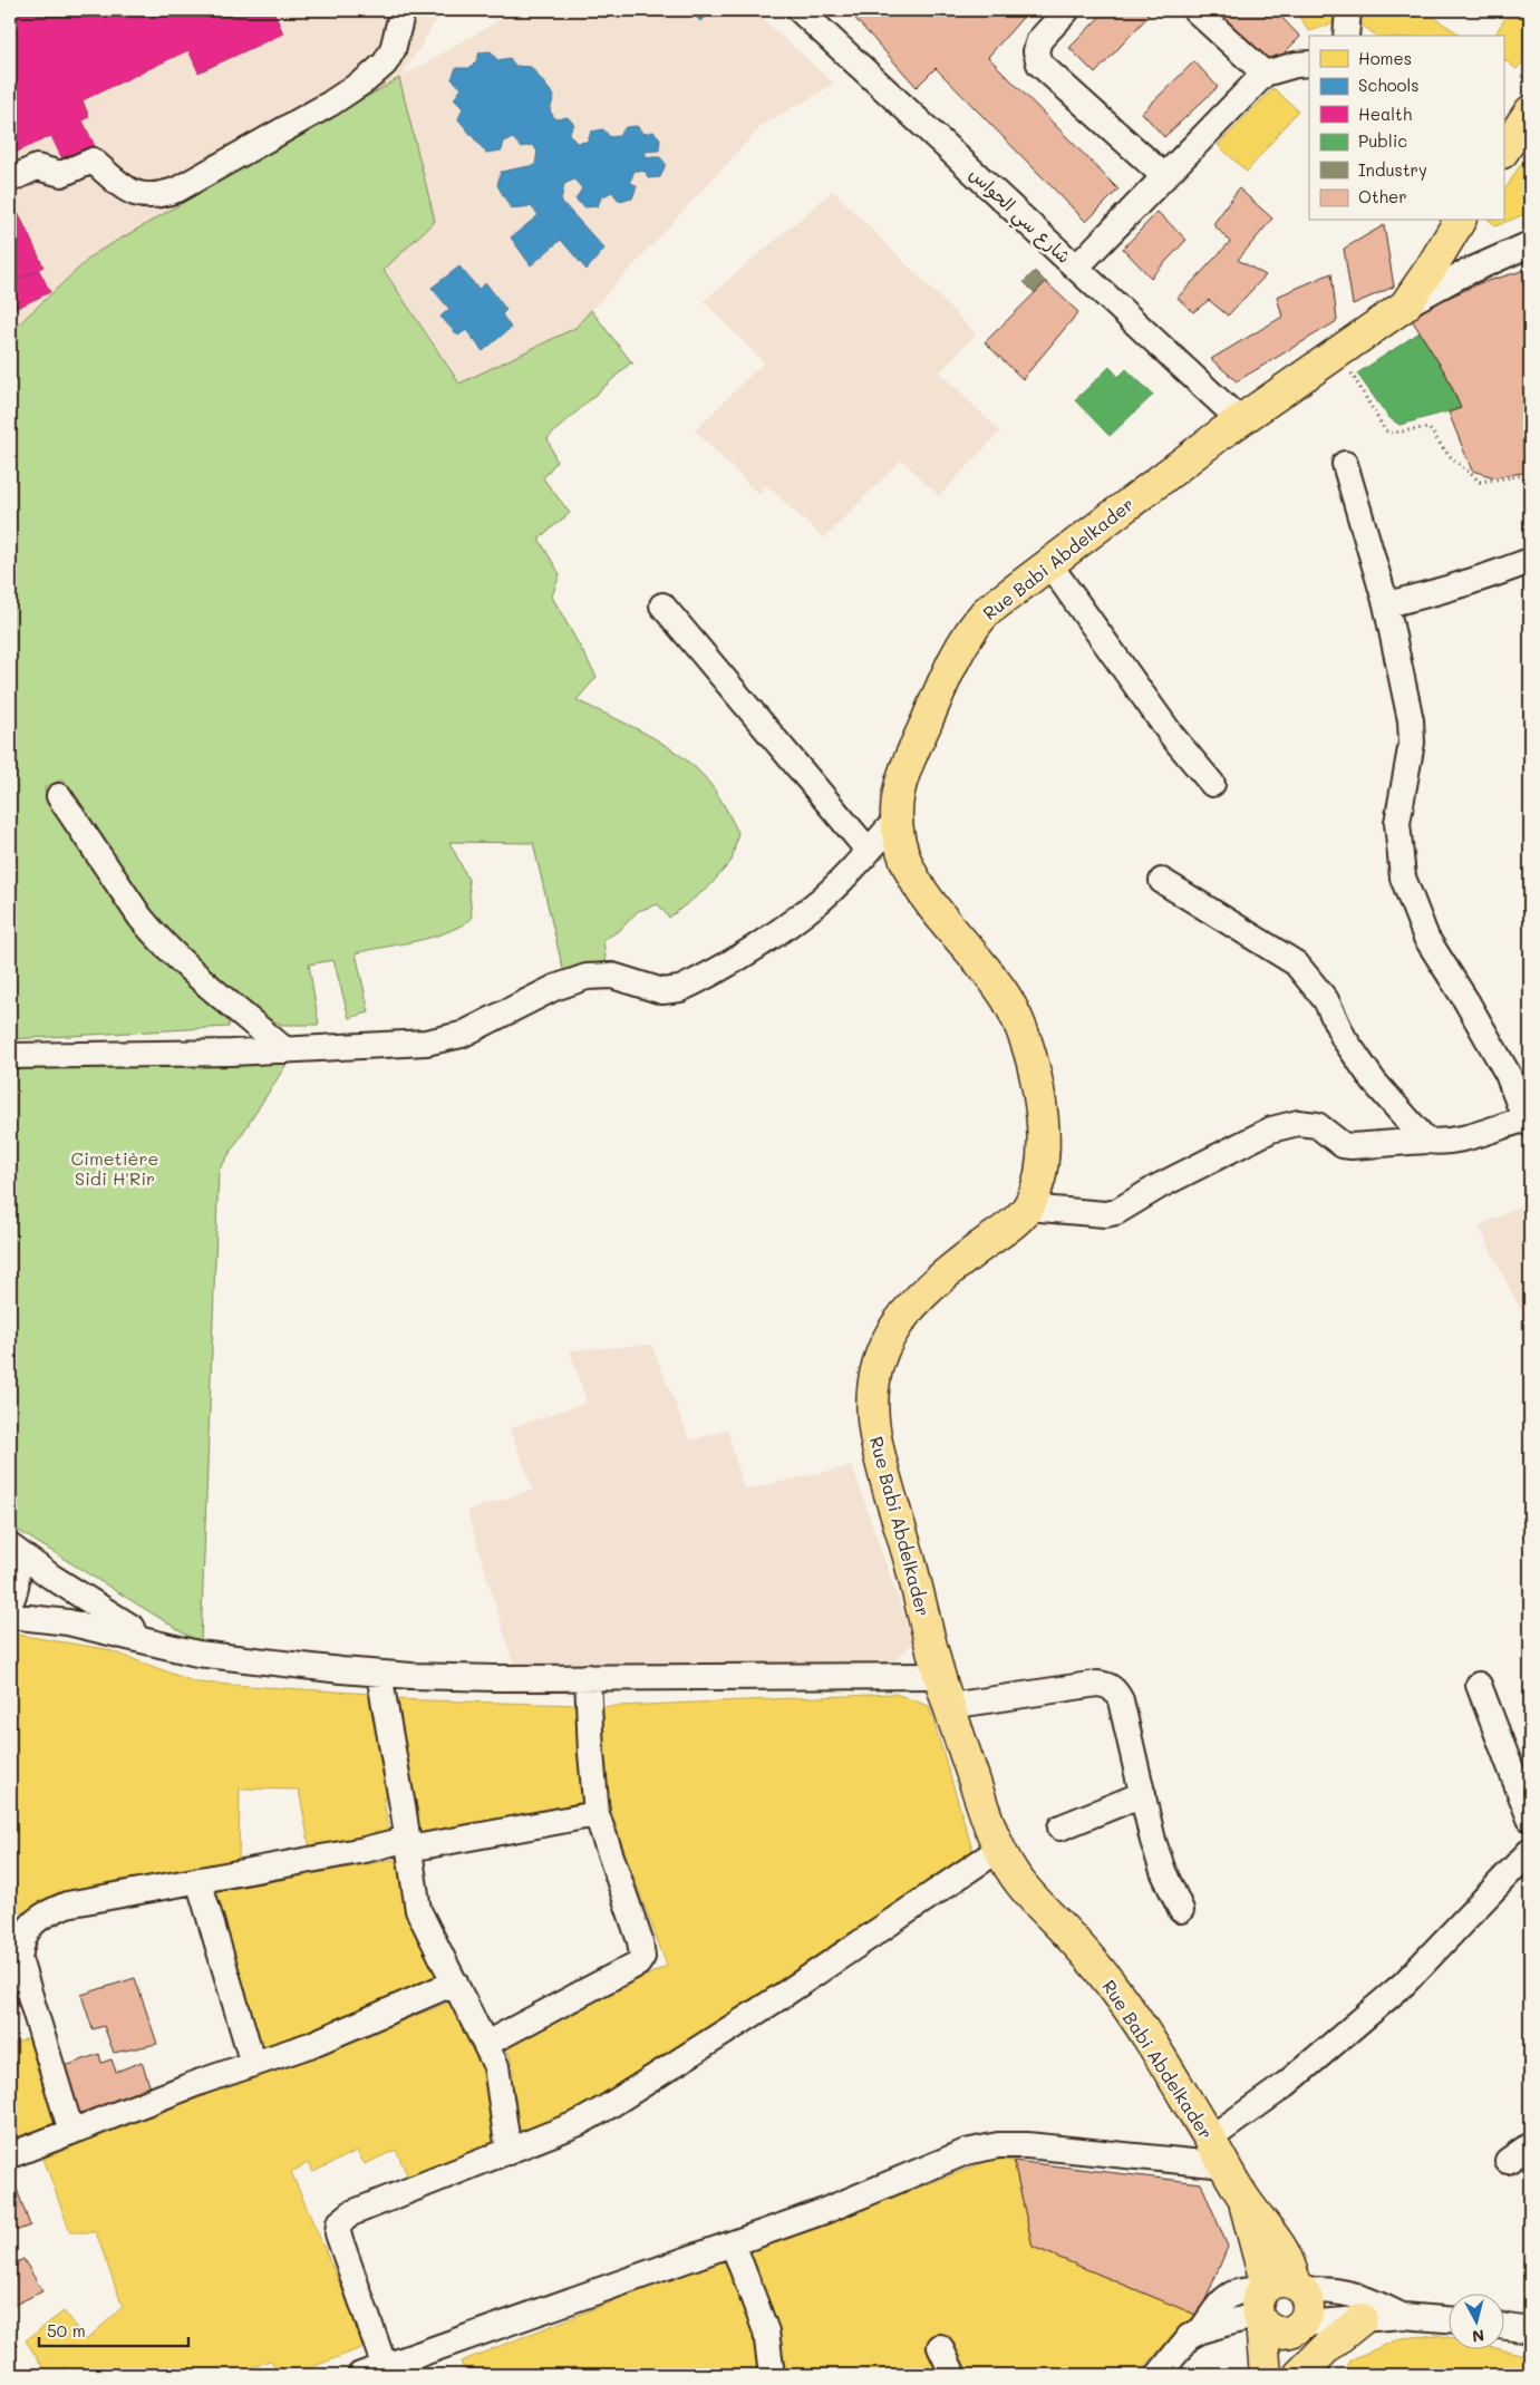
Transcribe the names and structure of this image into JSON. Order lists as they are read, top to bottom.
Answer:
{
  "streets": {
    "main road": ["Rue Babi Abdelkader"],
    "street": ["شارع سي الحواس"]
  },
  "crossings": [
    ["شارع سي الحواس", "Rue Babi Abdelkader"]
  ],
  "parks": ["Cimetière Sidi H'Rir"],
  "legend": [
    "Homes",
    "Schools",
    "Health",
    "Public",
    "Industry",
    "Other"
  ],
  "scale_bar": "50 m",
  "north": "bottom"
}
